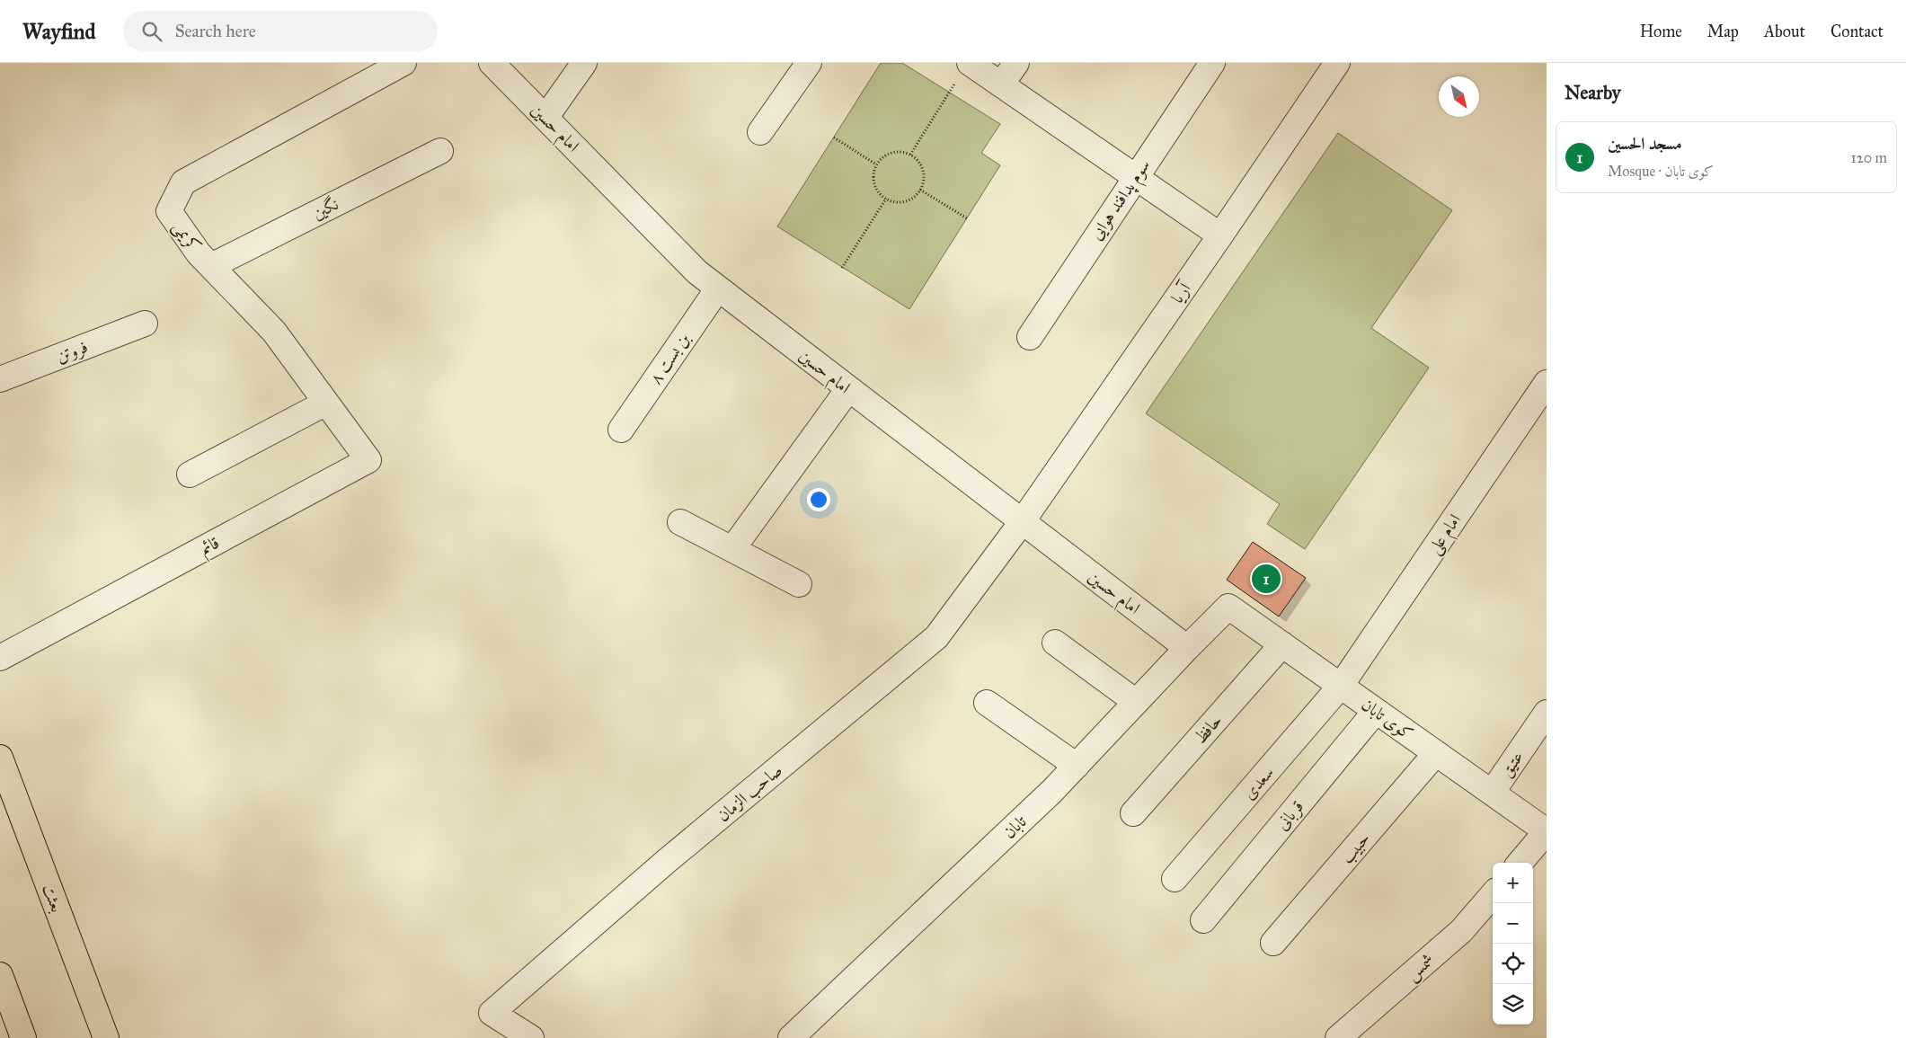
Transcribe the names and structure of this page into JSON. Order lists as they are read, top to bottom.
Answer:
{
  "streets": {
    "main road": ["بعثت"],
    "street": [
      "امام حسین",
      "سوم پدافند هوایی",
      "نگین",
      "کریمی",
      "آریا",
      "فروتن",
      "بن بست ۸",
      "امام علی",
      "قائم",
      "کوی تابان",
      "حافظ",
      "عتیق",
      "سعدی",
      "صاحب الزمان",
      "قربانی",
      "تابان",
      "حبیب",
      "شمس"
    ]
  },
  "crossings": [
    ["امام حسین", "آریا"],
    ["امام حسین", "بن بست ۸"],
    ["امام حسین", "صاحب الزمان"],
    ["امام حسین", "تابان"],
    ["نگین", "کریمی"],
    ["کریمی", "قائم"],
    ["آریا", "صاحب الزمان"],
    ["امام علی", "کوی تابان"],
    ["امام علی", "سعدی"],
    ["کوی تابان", "حافظ"],
    ["کوی تابان", "عتیق"],
    ["کوی تابان", "سعدی"],
    ["کوی تابان", "قربانی"],
    ["کوی تابان", "تابان"],
    ["کوی تابان", "حبیب"]
  ],
  "north": "bottom right",
  "page": {
    "header": "Wayfind",
    "search": "Search here",
    "nav": [
      "Home",
      "Map",
      "About",
      "Contact"
    ],
    "heading": "Nearby",
    "list": [
      {
        "mark": "1",
        "name": "مسجد الحسین",
        "note": "Mosque · کوی تابان",
        "value": "120 m"
      }
    ],
    "pins": "1",
    "map_buttons": ["+", "−"]
  }
}
